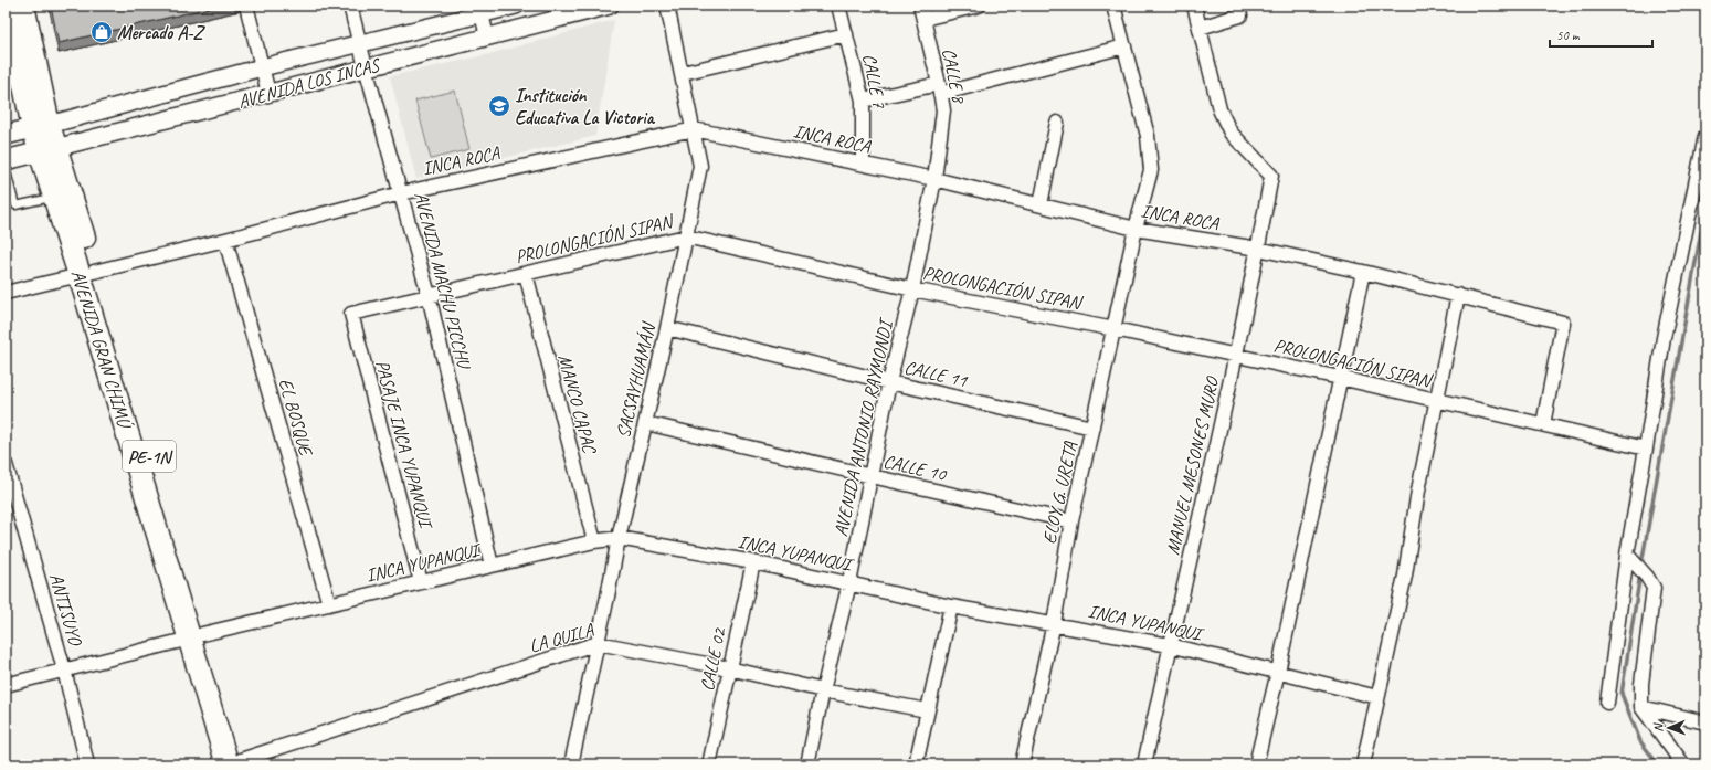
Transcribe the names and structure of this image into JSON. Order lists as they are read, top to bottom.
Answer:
{
  "streets": {
    "highway": ["AVENIDA GRAN CHIMÚ", "PE-1N"],
    "main road": ["AVENIDA LOS INCAS"],
    "street": [
      "CALLE 8",
      "CALLE 7",
      "INCA ROCA",
      "PROLONGACIÓN SIPAN",
      "AVENIDA MACHU PICCHU",
      "CALLE 11",
      "SACSAYHUAMÁN",
      "MANCO CAPAC",
      "EL BOSQUE",
      "AVENIDA ANTONIO RAYMONDI",
      "PASAJE INCA YUPANQUI",
      "MANUEL MESONES MURO",
      "CALLE 10",
      "ELOY G. URETA",
      "INCA YUPANQUI",
      "ANTISUYO",
      "LA QUILA",
      "CALLE 02"
    ]
  },
  "crossings": [
    ["CALLE 8", "INCA ROCA"],
    ["CALLE 8", "AVENIDA ANTONIO RAYMONDI"],
    ["CALLE 7", "INCA ROCA"],
    ["AVENIDA LOS INCAS", "AVENIDA MACHU PICCHU"],
    ["AVENIDA LOS INCAS", "AVENIDA GRAN CHIMÚ"],
    ["INCA ROCA", "PROLONGACIÓN SIPAN"],
    ["INCA ROCA", "AVENIDA MACHU PICCHU"],
    ["INCA ROCA", "AVENIDA GRAN CHIMÚ"],
    ["INCA ROCA", "SACSAYHUAMÁN"],
    ["INCA ROCA", "EL BOSQUE"],
    ["INCA ROCA", "AVENIDA ANTONIO RAYMONDI"],
    ["INCA ROCA", "MANUEL MESONES MURO"],
    ["INCA ROCA", "ELOY G. URETA"],
    ["PROLONGACIÓN SIPAN", "AVENIDA MACHU PICCHU"],
    ["PROLONGACIÓN SIPAN", "SACSAYHUAMÁN"],
    ["PROLONGACIÓN SIPAN", "MANCO CAPAC"],
    ["PROLONGACIÓN SIPAN", "AVENIDA ANTONIO RAYMONDI"],
    ["PROLONGACIÓN SIPAN", "PASAJE INCA YUPANQUI"],
    ["PROLONGACIÓN SIPAN", "MANUEL MESONES MURO"],
    ["PROLONGACIÓN SIPAN", "ELOY G. URETA"],
    ["AVENIDA MACHU PICCHU", "INCA YUPANQUI"],
    ["AVENIDA GRAN CHIMÚ", "INCA YUPANQUI"],
    ["AVENIDA GRAN CHIMÚ", "LA QUILA"],
    ["CALLE 11", "SACSAYHUAMÁN"],
    ["CALLE 11", "AVENIDA ANTONIO RAYMONDI"],
    ["CALLE 11", "ELOY G. URETA"],
    ["SACSAYHUAMÁN", "CALLE 10"],
    ["SACSAYHUAMÁN", "INCA YUPANQUI"],
    ["SACSAYHUAMÁN", "LA QUILA"],
    ["MANCO CAPAC", "INCA YUPANQUI"],
    ["EL BOSQUE", "INCA YUPANQUI"],
    ["AVENIDA ANTONIO RAYMONDI", "CALLE 10"],
    ["AVENIDA ANTONIO RAYMONDI", "INCA YUPANQUI"],
    ["AVENIDA ANTONIO RAYMONDI", "LA QUILA"],
    ["PASAJE INCA YUPANQUI", "INCA YUPANQUI"],
    ["MANUEL MESONES MURO", "INCA YUPANQUI"],
    ["CALLE 10", "ELOY G. URETA"],
    ["ELOY G. URETA", "INCA YUPANQUI"],
    ["INCA YUPANQUI", "ANTISUYO"],
    ["INCA YUPANQUI", "CALLE 02"],
    ["LA QUILA", "CALLE 02"]
  ],
  "places": {
    "shop": ["Mercado A-Z"],
    "school or university": ["Institución Educativa La Victoria"]
  },
  "scale_bar": "50 m",
  "north": "left"
}
